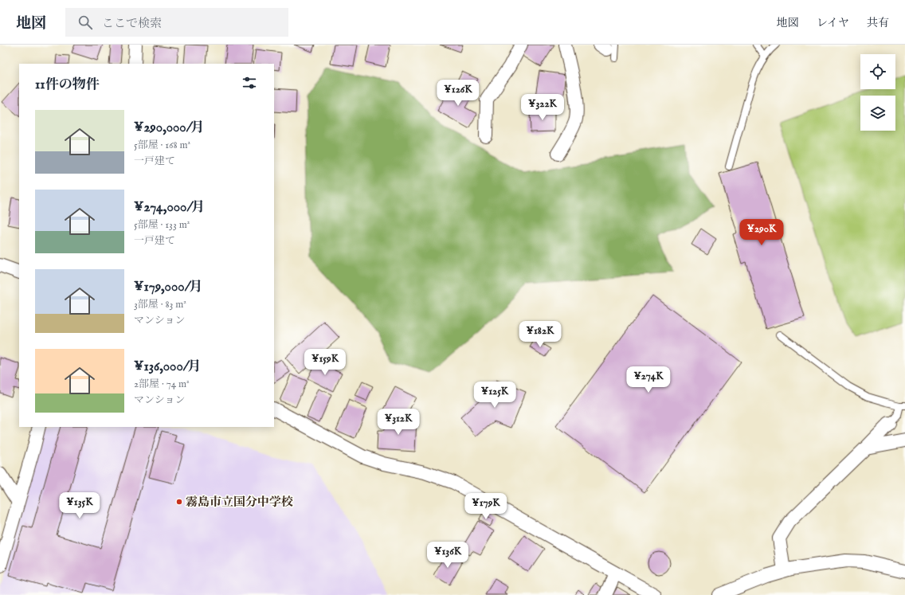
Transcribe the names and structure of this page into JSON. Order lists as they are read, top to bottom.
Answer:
{
  "places": ["霧島市立国分中学校"],
  "page": {
    "header": "地図",
    "search": "ここで検索",
    "nav": ["地図", "レイヤ", "共有"],
    "heading": "11件の物件",
    "price": [
      "¥126K",
      "¥322K",
      "¥290K",
      "¥182K",
      "¥159K",
      "¥274K",
      "¥125K",
      "¥312K",
      "¥135K",
      "¥179K",
      "¥136K"
    ],
    "list": [
      {
        "name": "¥290,000/月",
        "note": "5部屋 · 168 m² · 一戸建て"
      },
      {
        "name": "¥274,000/月",
        "note": "5部屋 · 133 m² · 一戸建て"
      },
      {
        "name": "¥179,000/月",
        "note": "3部屋 · 83 m² · マンション"
      },
      {
        "name": "¥136,000/月",
        "note": "2部屋 · 74 m² · マンション"
      }
    ]
  }
}
